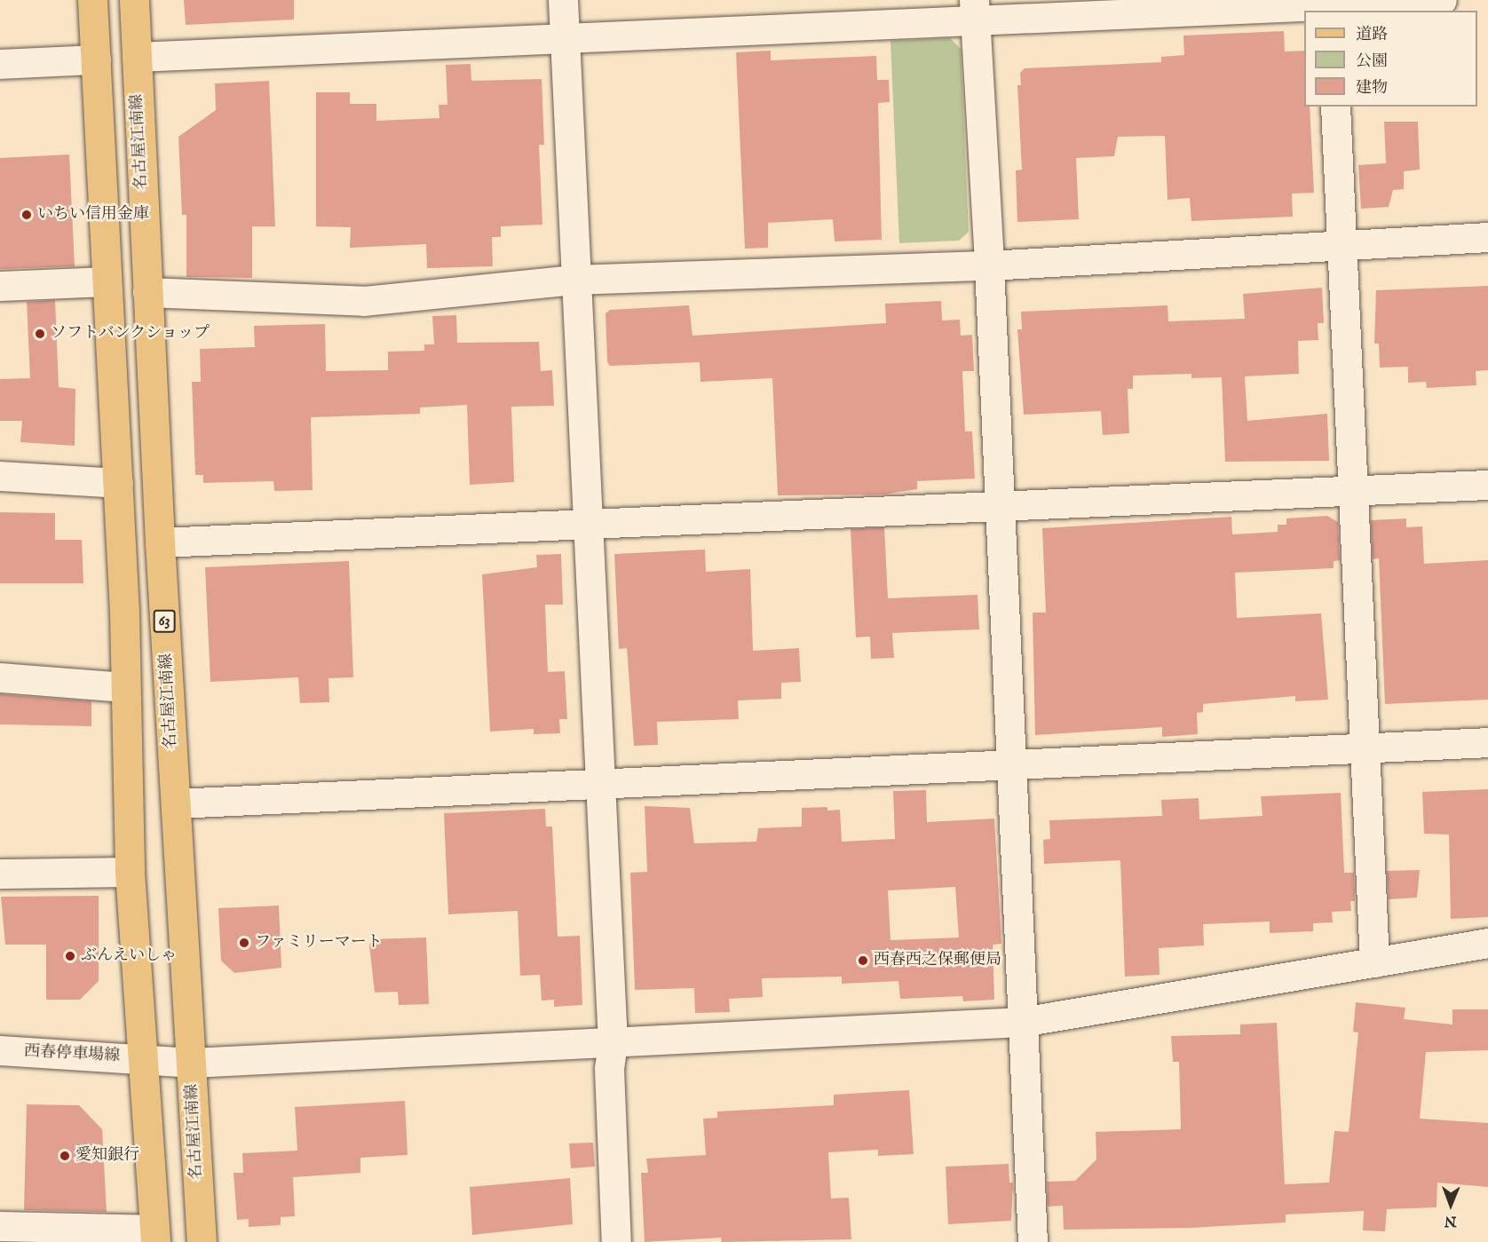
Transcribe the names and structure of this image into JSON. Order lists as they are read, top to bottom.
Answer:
{
  "streets": {
    "main road": ["名古屋江南線", "63"],
    "street": ["西春停車場線"]
  },
  "crossings": [
    ["名古屋江南線", "西春停車場線"]
  ],
  "places": [
    "いちい信用金庫",
    "ソフトバンクショップ",
    "ファミリーマート",
    "ぶんえいしゃ",
    "西春西之保郵便局",
    "愛知銀行"
  ],
  "legend": ["道路", "公園", "建物"],
  "north": "bottom"
}
